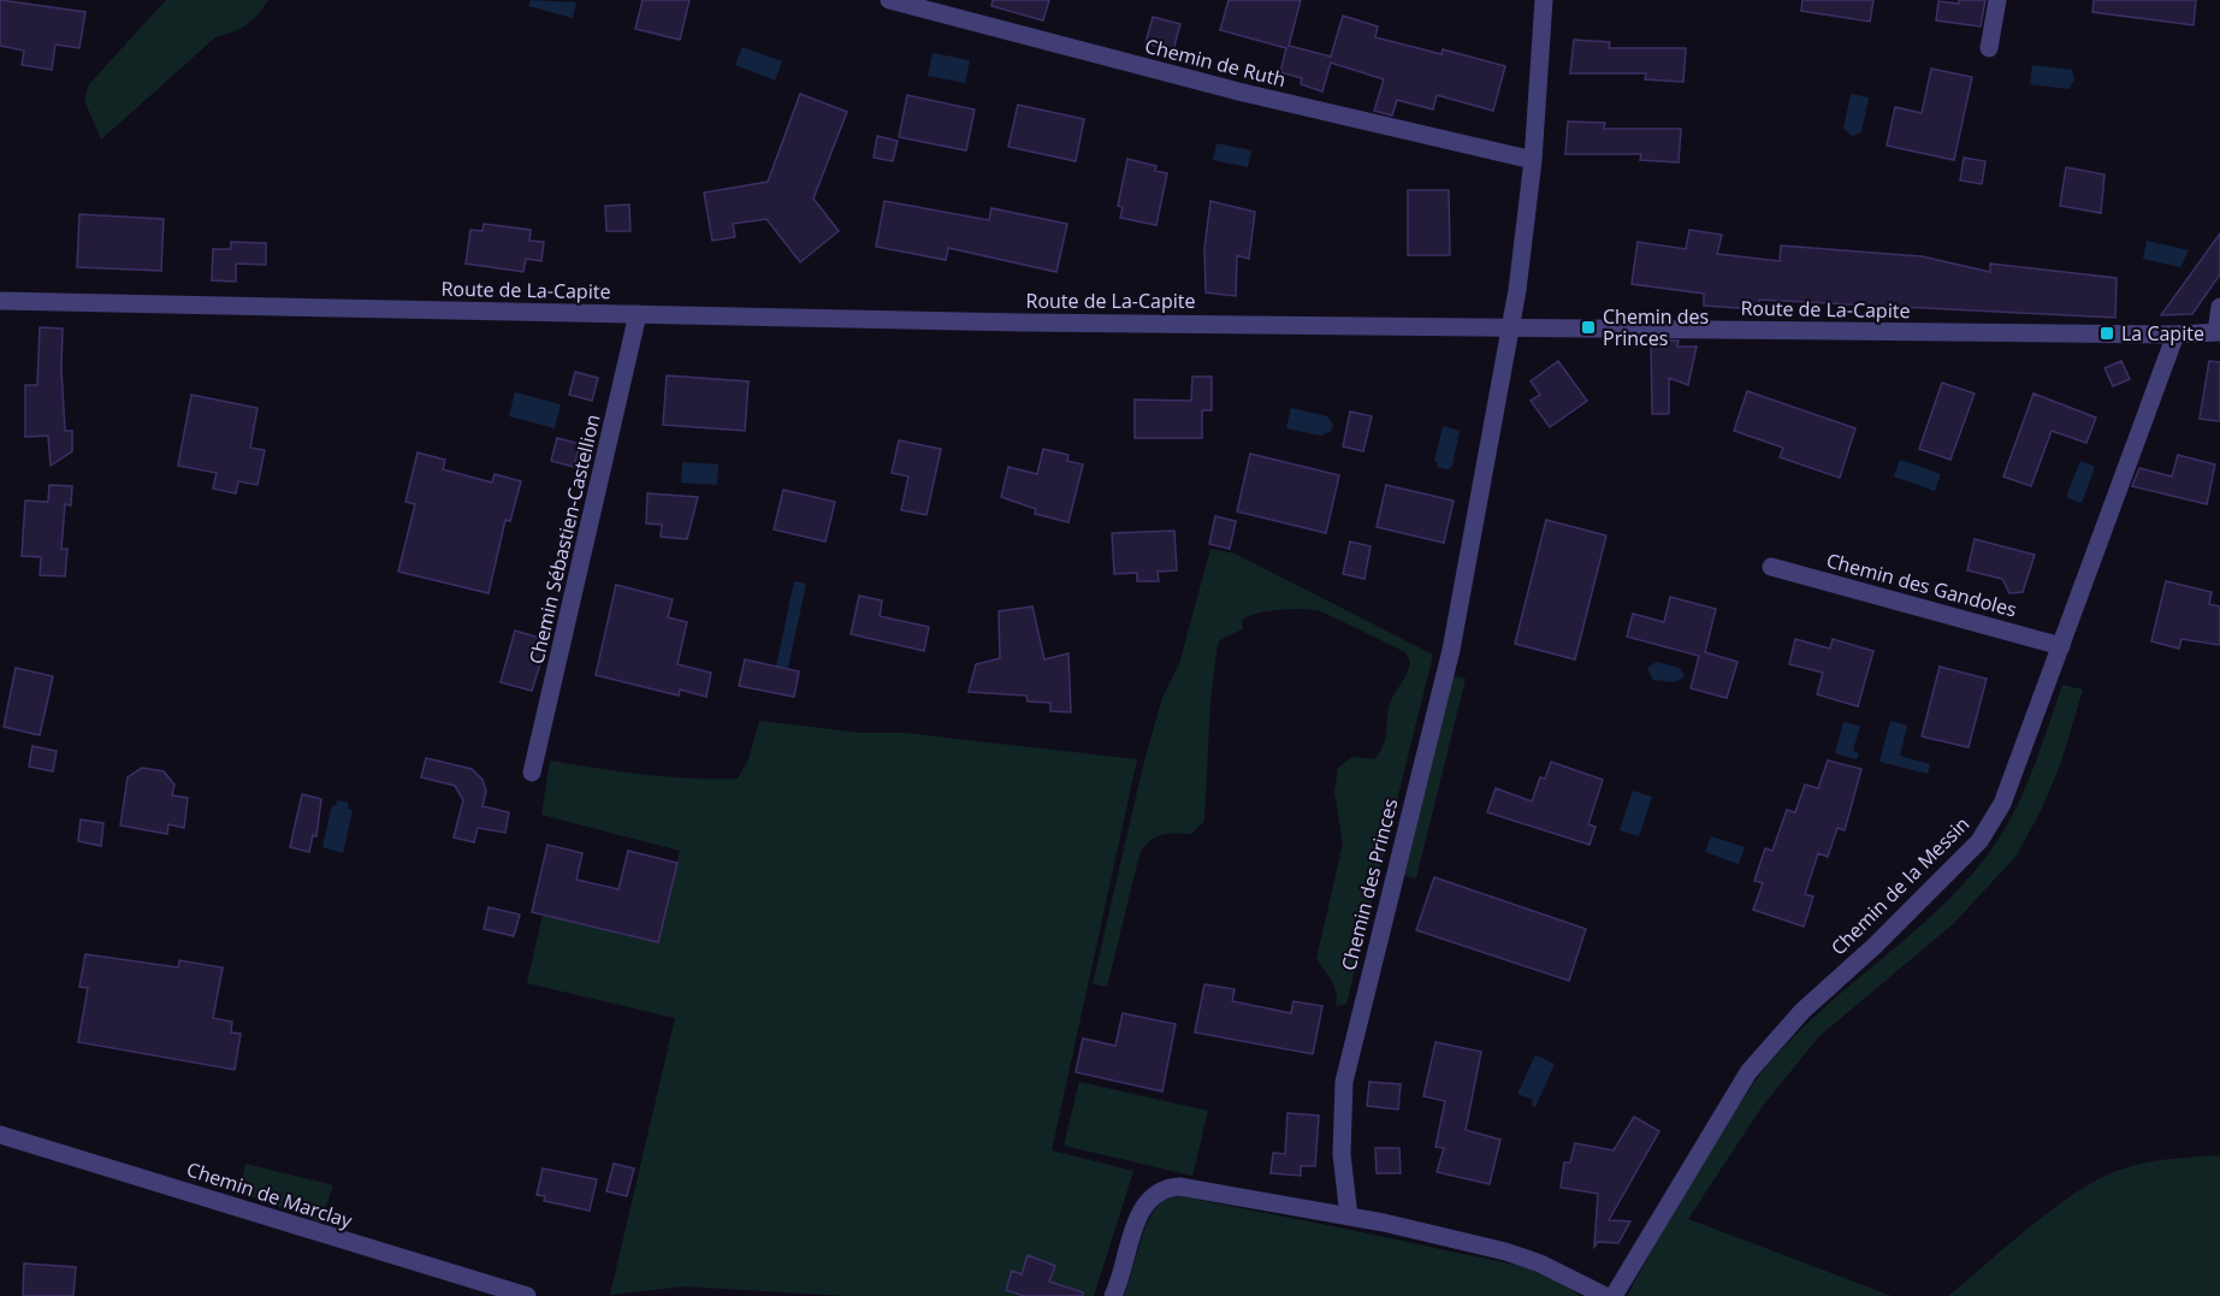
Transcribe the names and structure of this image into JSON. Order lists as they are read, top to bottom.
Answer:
{
  "streets": {
    "street": [
      "Chemin de Ruth",
      "Route de La-Capite",
      "Chemin Sébastien-Castellion",
      "Chemin des Gandoles",
      "Chemin des Princes",
      "Chemin de la Messin",
      "Chemin de Marclay"
    ]
  },
  "crossings": [
    ["Chemin de Ruth", "Chemin des Princes"],
    ["Route de La-Capite", "Chemin Sébastien-Castellion"],
    ["Route de La-Capite", "Chemin des Princes"],
    ["Route de La-Capite", "Chemin de la Messin"],
    ["Chemin des Gandoles", "Chemin de la Messin"]
  ],
  "places": {
    "transit": ["Chemin des Princes", "La Capite"]
  }
}
